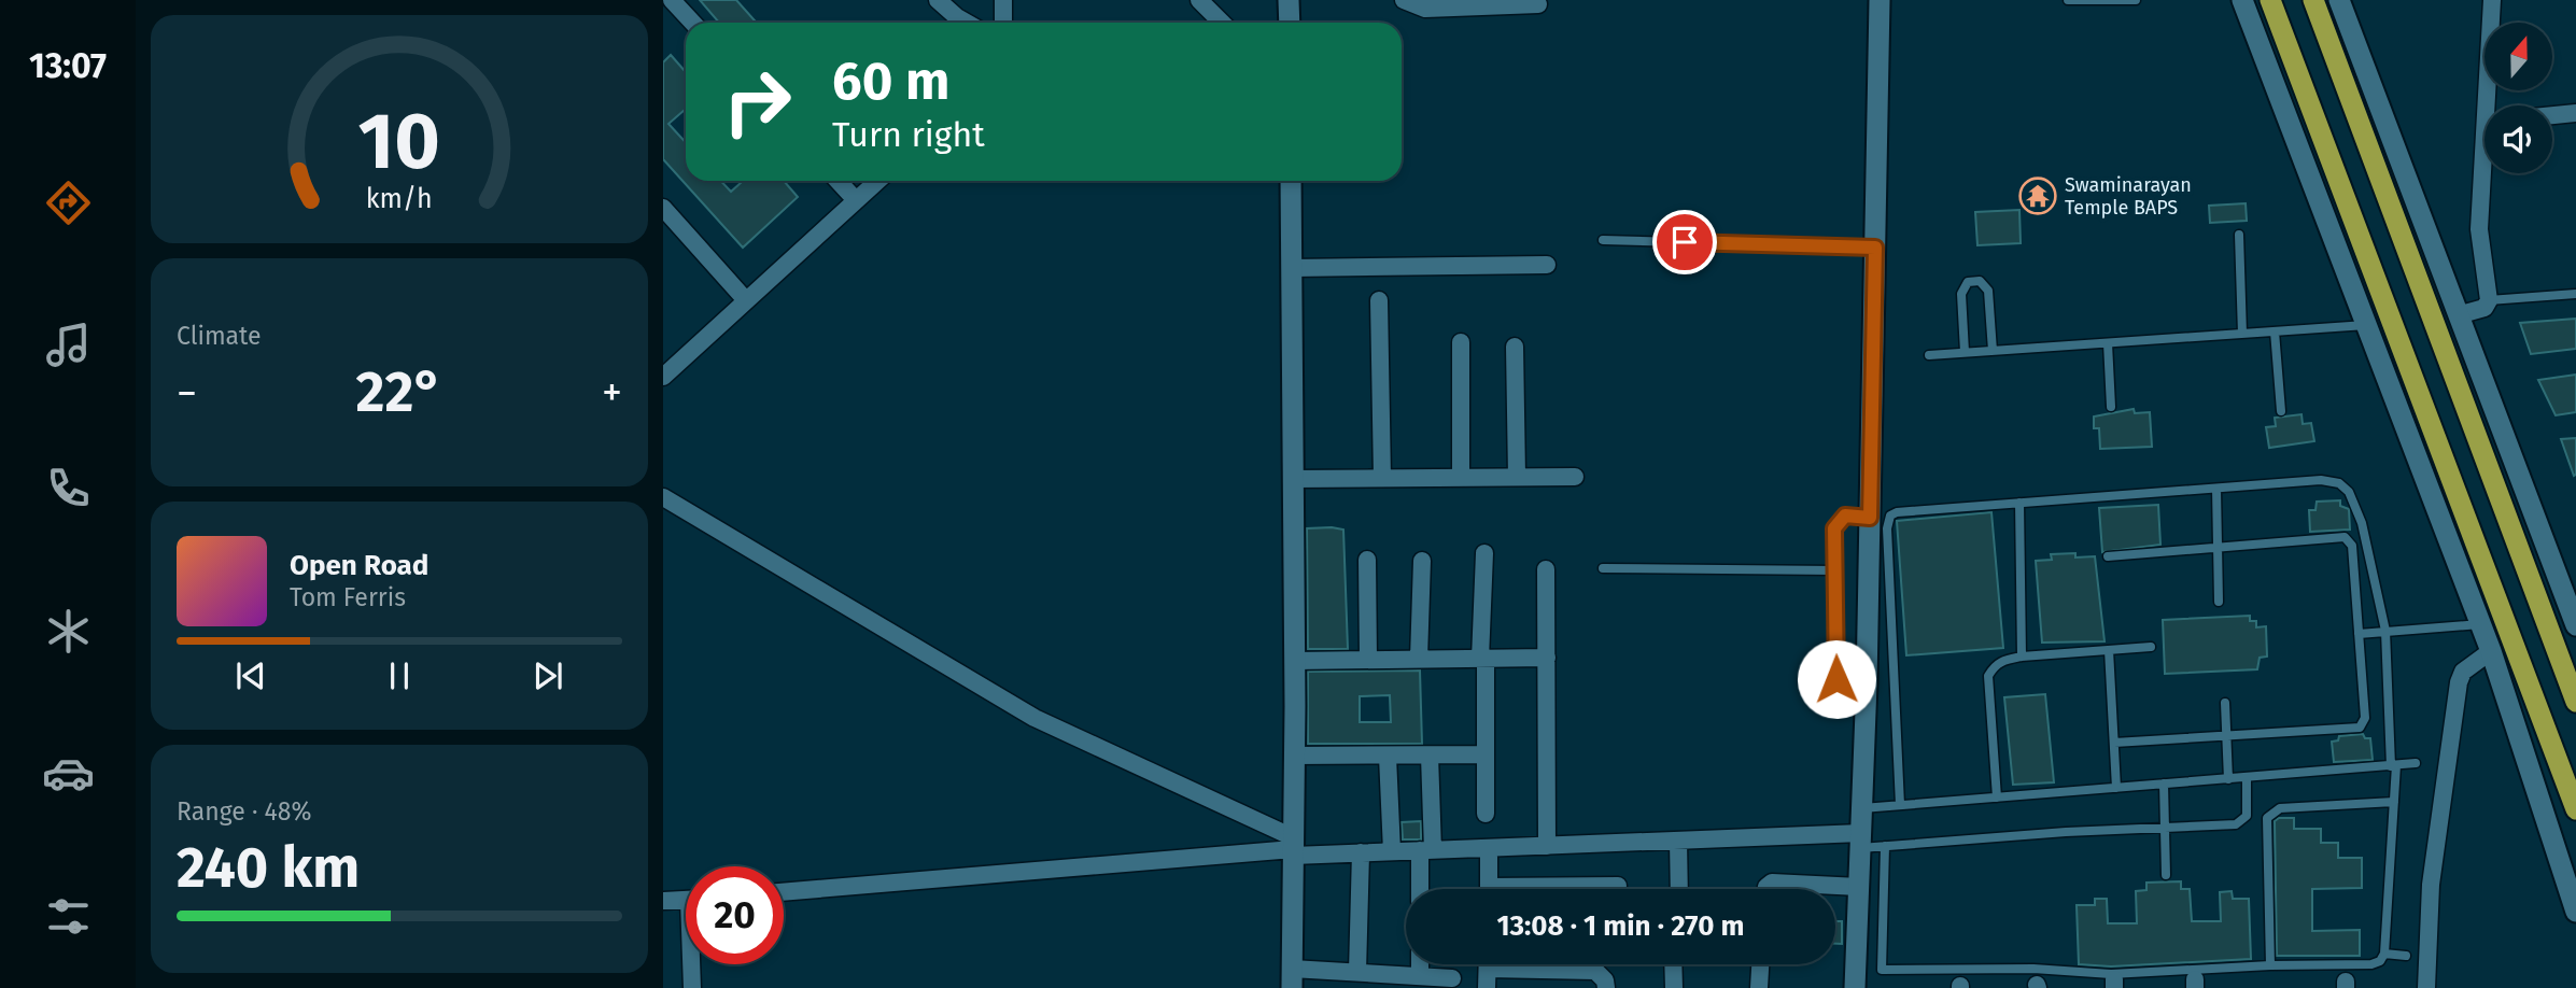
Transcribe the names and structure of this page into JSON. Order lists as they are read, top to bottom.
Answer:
{
  "places": {
    "temple": ["Swaminarayan Temple BAPS"]
  },
  "north": "top",
  "page": {
    "tabs": "13:07",
    "turn": ["60 m", "Turn right"],
    "tile": [
      "Climate",
      ["Range · 48%", "240 km"]
    ],
    "heat": ["−", "22°", "+"],
    "song": ["Open Road", "Tom Ferris"],
    "limit": "20",
    "trip": "13:08 · 1 min · 270 m",
    "gauge": ["10", "km/h"]
  }
}
